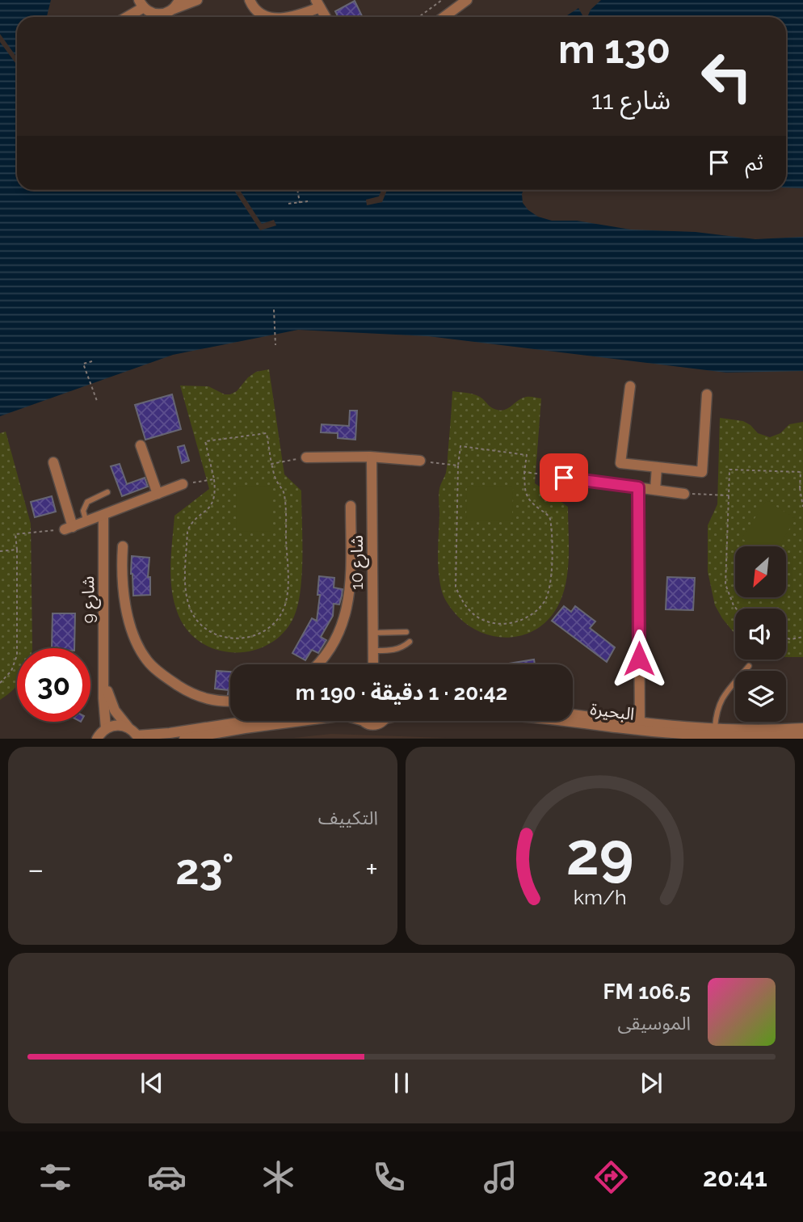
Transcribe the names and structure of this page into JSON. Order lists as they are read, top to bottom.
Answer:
{
  "streets": {
    "street": ["شارع 10", "شارع 9", "البحيرة"]
  },
  "north": "bottom left",
  "page": {
    "turn": ["130 m", "شارع 11"],
    "then": "ثم",
    "limit": "30",
    "trip": "20:42 · 1 دقيقة · 190 m",
    "tile": "التكييف",
    "heat": ["−", "23°", "+"],
    "song": ["106.5 FM", "الموسيقى"],
    "tabs": "20:41",
    "gauge": ["29", "km/h"]
  }
}
